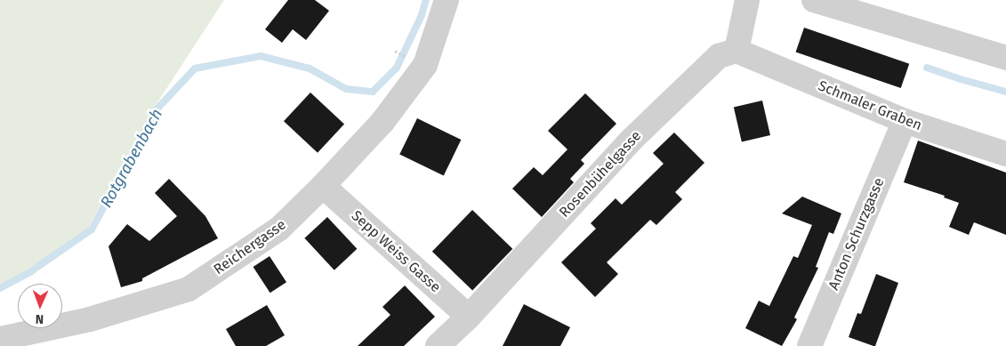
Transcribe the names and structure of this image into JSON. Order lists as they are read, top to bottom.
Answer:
{
  "streets": {
    "street": [
      "Schmaler Graben",
      "Rosenbühelgasse",
      "Anton Schurzgasse",
      "Reichergasse",
      "Sepp Weiss Gasse"
    ]
  },
  "crossings": [
    ["Schmaler Graben", "Rosenbühelgasse"],
    ["Schmaler Graben", "Anton Schurzgasse"],
    ["Rosenbühelgasse", "Sepp Weiss Gasse"],
    ["Reichergasse", "Sepp Weiss Gasse"]
  ],
  "water": ["Rotgrabenbach"],
  "north": "bottom"
}
